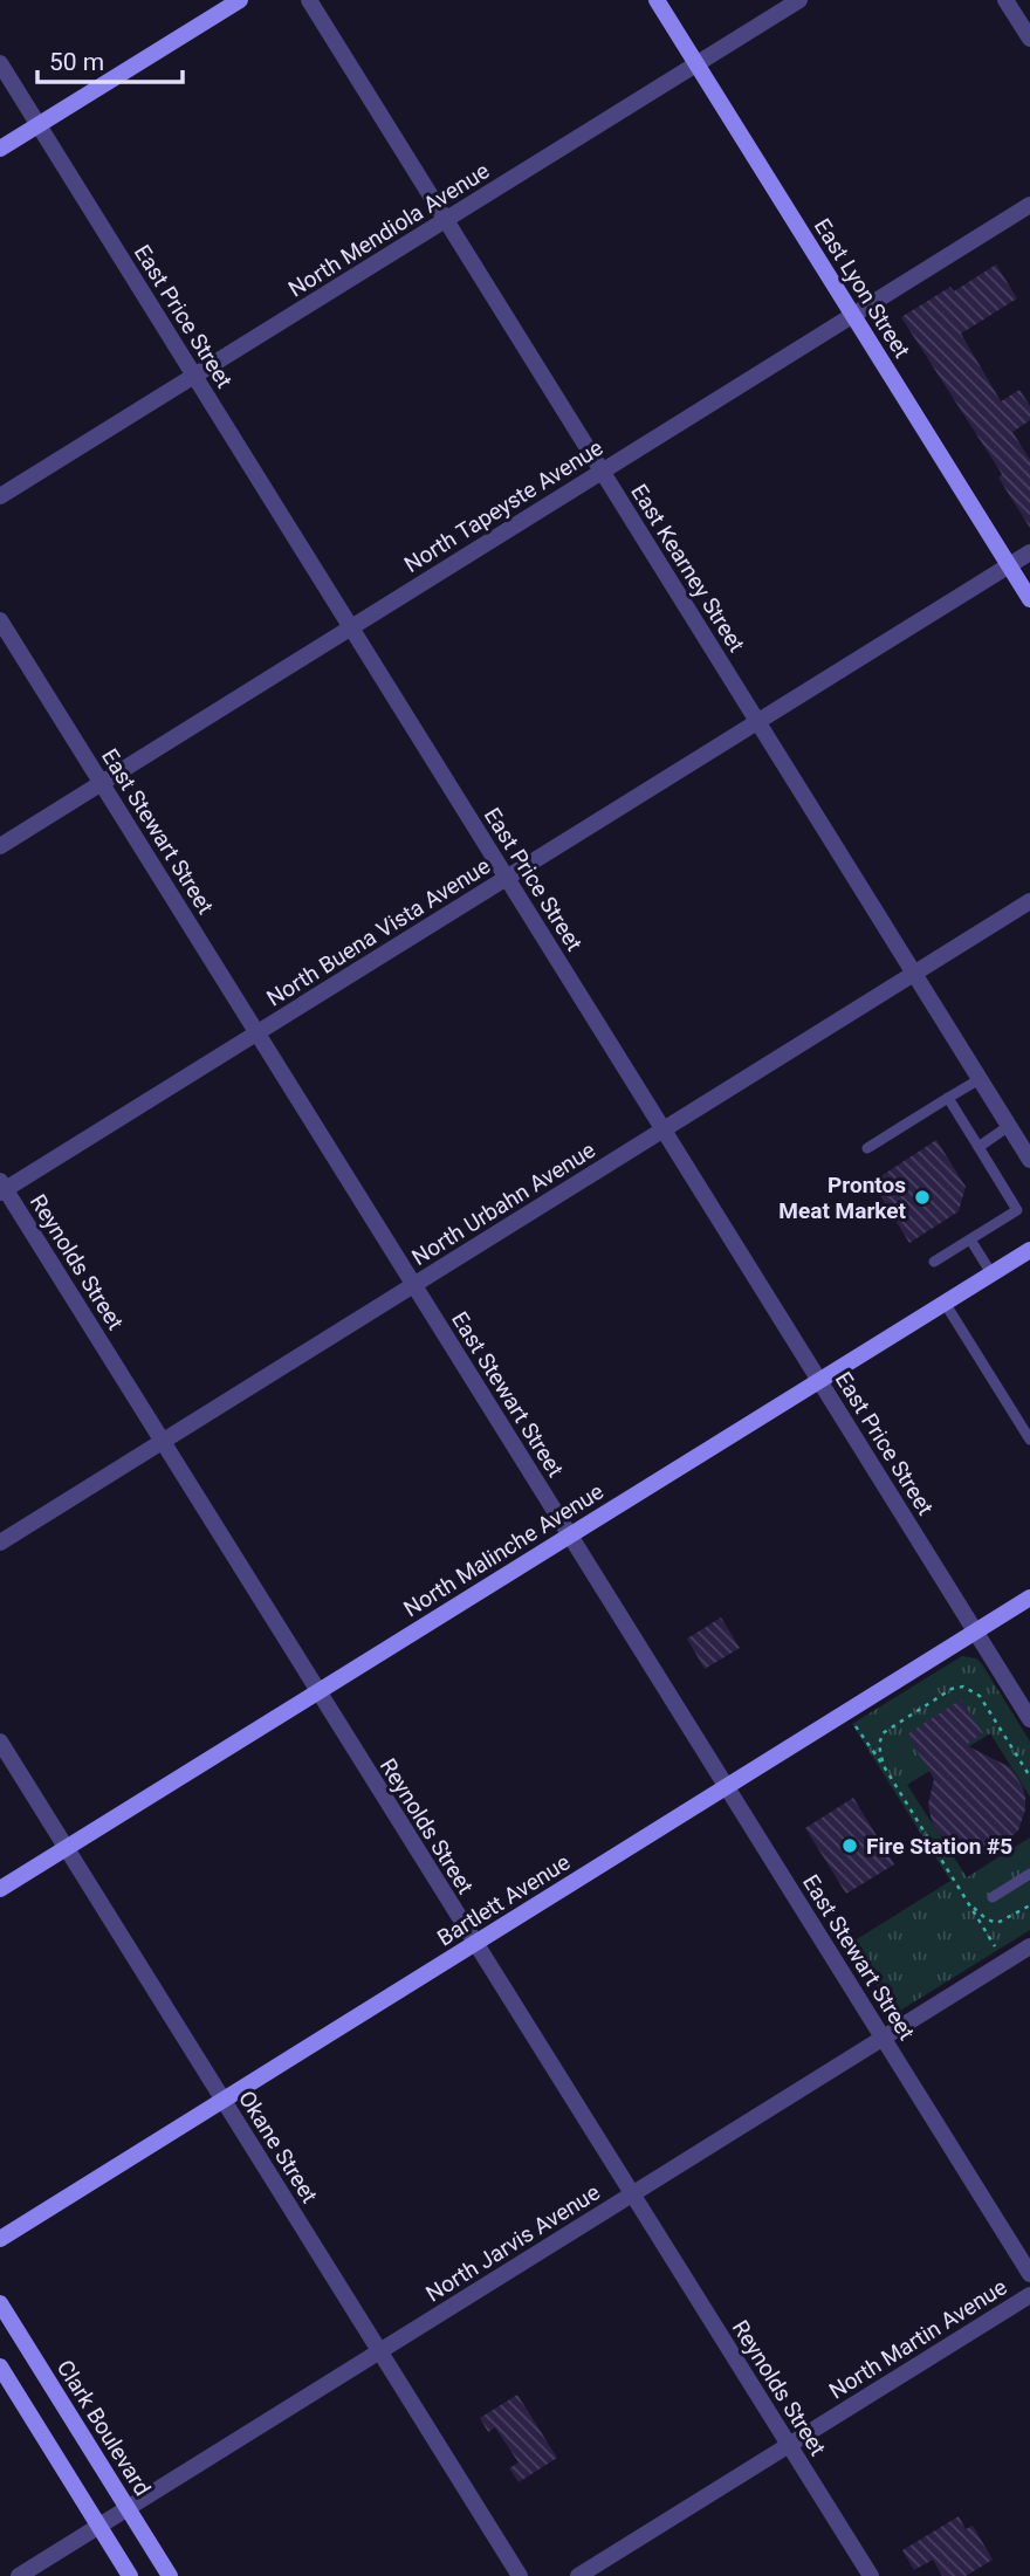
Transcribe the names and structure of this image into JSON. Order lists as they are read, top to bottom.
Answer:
{
  "streets": {
    "main road": [
      "East Lyon Street",
      "North Malinche Avenue",
      "Bartlett Avenue",
      "Clark Boulevard"
    ],
    "street": [
      "North Mendiola Avenue",
      "East Price Street",
      "North Tapeyste Avenue",
      "East Kearney Street",
      "East Stewart Street",
      "North Buena Vista Avenue",
      "North Urbahn Avenue",
      "Reynolds Street",
      "Okane Street",
      "North Jarvis Avenue",
      "North Martin Avenue"
    ]
  },
  "crossings": [
    ["North Mendiola Avenue", "East Lyon Street"],
    ["North Mendiola Avenue", "East Price Street"],
    ["North Mendiola Avenue", "East Kearney Street"],
    ["East Lyon Street", "North Tapeyste Avenue"],
    ["East Lyon Street", "North Buena Vista Avenue"],
    ["East Price Street", "North Tapeyste Avenue"],
    ["East Price Street", "North Buena Vista Avenue"],
    ["East Price Street", "North Urbahn Avenue"],
    ["East Price Street", "North Malinche Avenue"],
    ["East Price Street", "Bartlett Avenue"],
    ["North Tapeyste Avenue", "East Kearney Street"],
    ["North Tapeyste Avenue", "East Stewart Street"],
    ["East Kearney Street", "North Buena Vista Avenue"],
    ["East Kearney Street", "North Urbahn Avenue"],
    ["East Stewart Street", "North Buena Vista Avenue"],
    ["East Stewart Street", "North Urbahn Avenue"],
    ["East Stewart Street", "North Malinche Avenue"],
    ["East Stewart Street", "Bartlett Avenue"],
    ["East Stewart Street", "North Jarvis Avenue"],
    ["North Buena Vista Avenue", "Reynolds Street"],
    ["North Urbahn Avenue", "Reynolds Street"],
    ["Reynolds Street", "North Malinche Avenue"],
    ["Reynolds Street", "Bartlett Avenue"],
    ["Reynolds Street", "North Jarvis Avenue"],
    ["Reynolds Street", "North Martin Avenue"],
    ["North Malinche Avenue", "Okane Street"],
    ["Bartlett Avenue", "Okane Street"],
    ["Okane Street", "North Jarvis Avenue"],
    ["North Jarvis Avenue", "Clark Boulevard"]
  ],
  "places": ["Prontos Meat Market", "Fire Station #5"],
  "scale_bar": "50 m"
}
